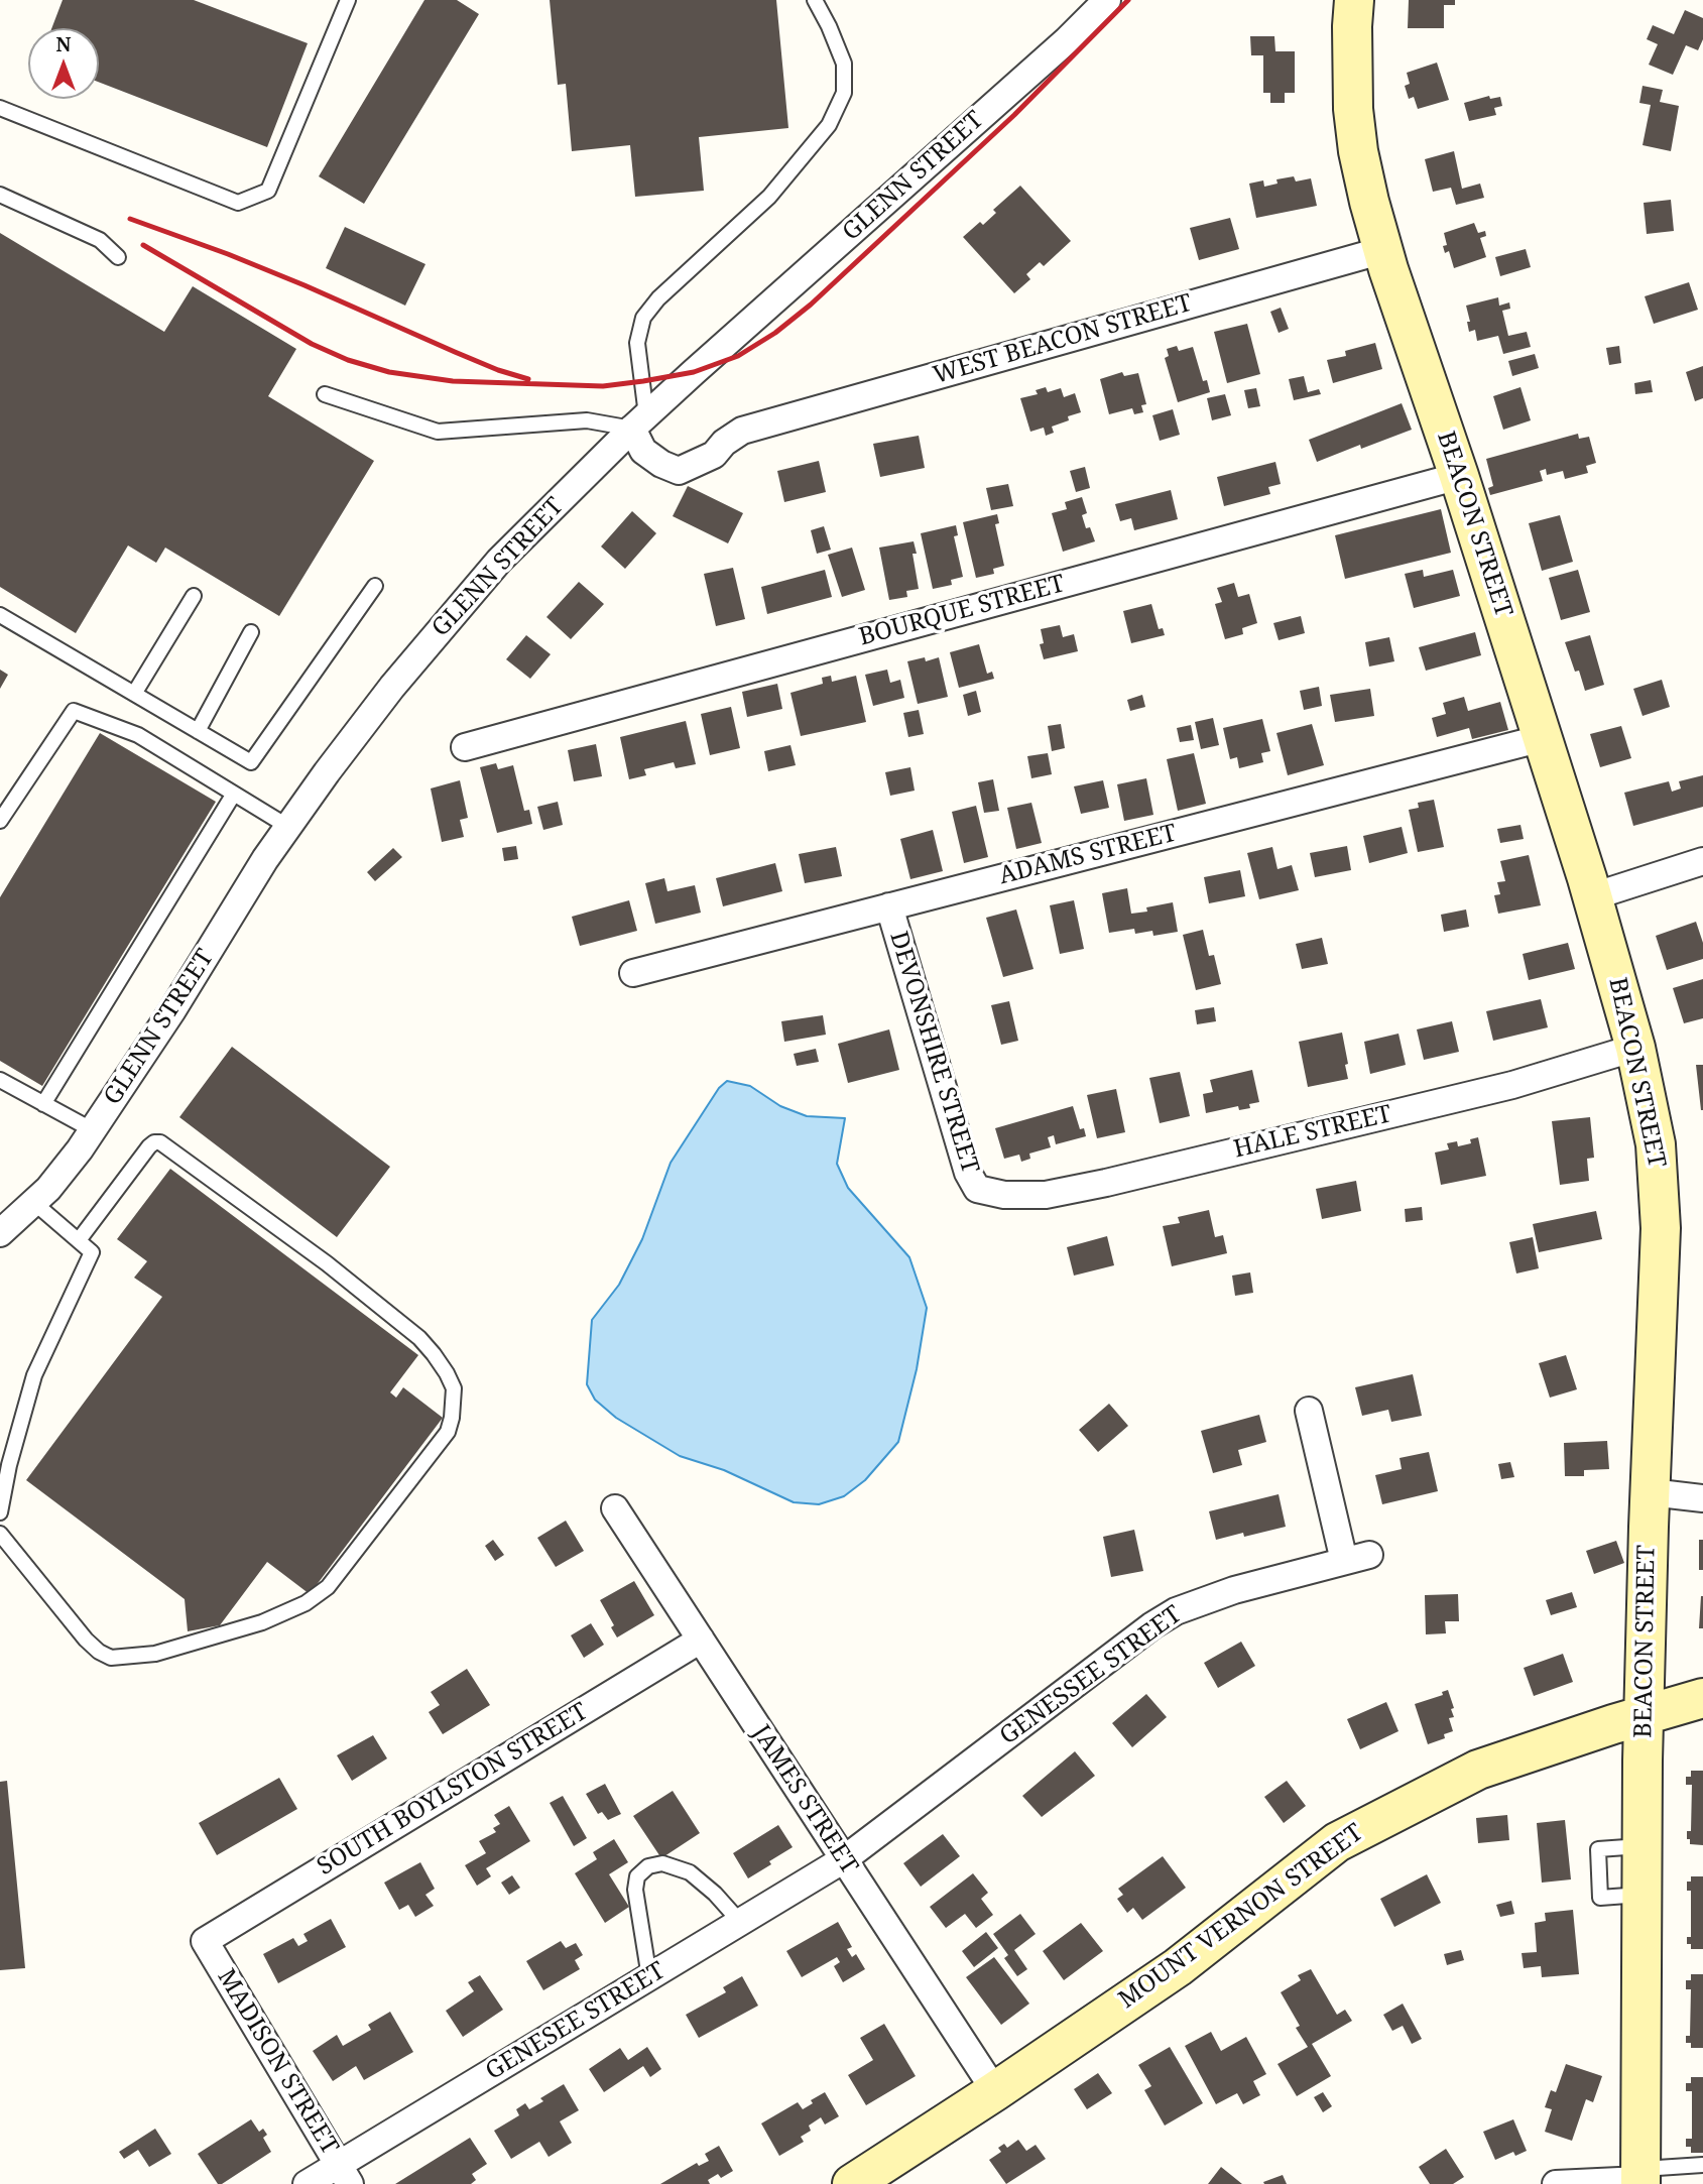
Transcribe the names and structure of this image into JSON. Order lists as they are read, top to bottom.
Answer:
{
  "streets": {
    "main road": ["BEACON STREET", "MOUNT VERNON STREET"],
    "street": [
      "GLENN STREET",
      "WEST BEACON STREET",
      "BOURQUE STREET",
      "ADAMS STREET",
      "DEVONSHIRE STREET",
      "HALE STREET",
      "GENESSEE STREET",
      "SOUTH BOYLSTON STREET",
      "JAMES STREET",
      "GENESEE STREET",
      "MADISON STREET"
    ]
  },
  "crossings": [
    ["GLENN STREET", "WEST BEACON STREET"],
    ["WEST BEACON STREET", "BEACON STREET"],
    ["BEACON STREET", "BOURQUE STREET"],
    ["BEACON STREET", "ADAMS STREET"],
    ["BEACON STREET", "HALE STREET"],
    ["BEACON STREET", "MOUNT VERNON STREET"],
    ["ADAMS STREET", "DEVONSHIRE STREET"],
    ["DEVONSHIRE STREET", "HALE STREET"],
    ["GENESSEE STREET", "JAMES STREET"],
    ["GENESSEE STREET", "GENESEE STREET"],
    ["SOUTH BOYLSTON STREET", "JAMES STREET"],
    ["SOUTH BOYLSTON STREET", "MADISON STREET"],
    ["JAMES STREET", "MOUNT VERNON STREET"],
    ["JAMES STREET", "GENESEE STREET"],
    ["GENESEE STREET", "MADISON STREET"]
  ],
  "north": "top"
}
